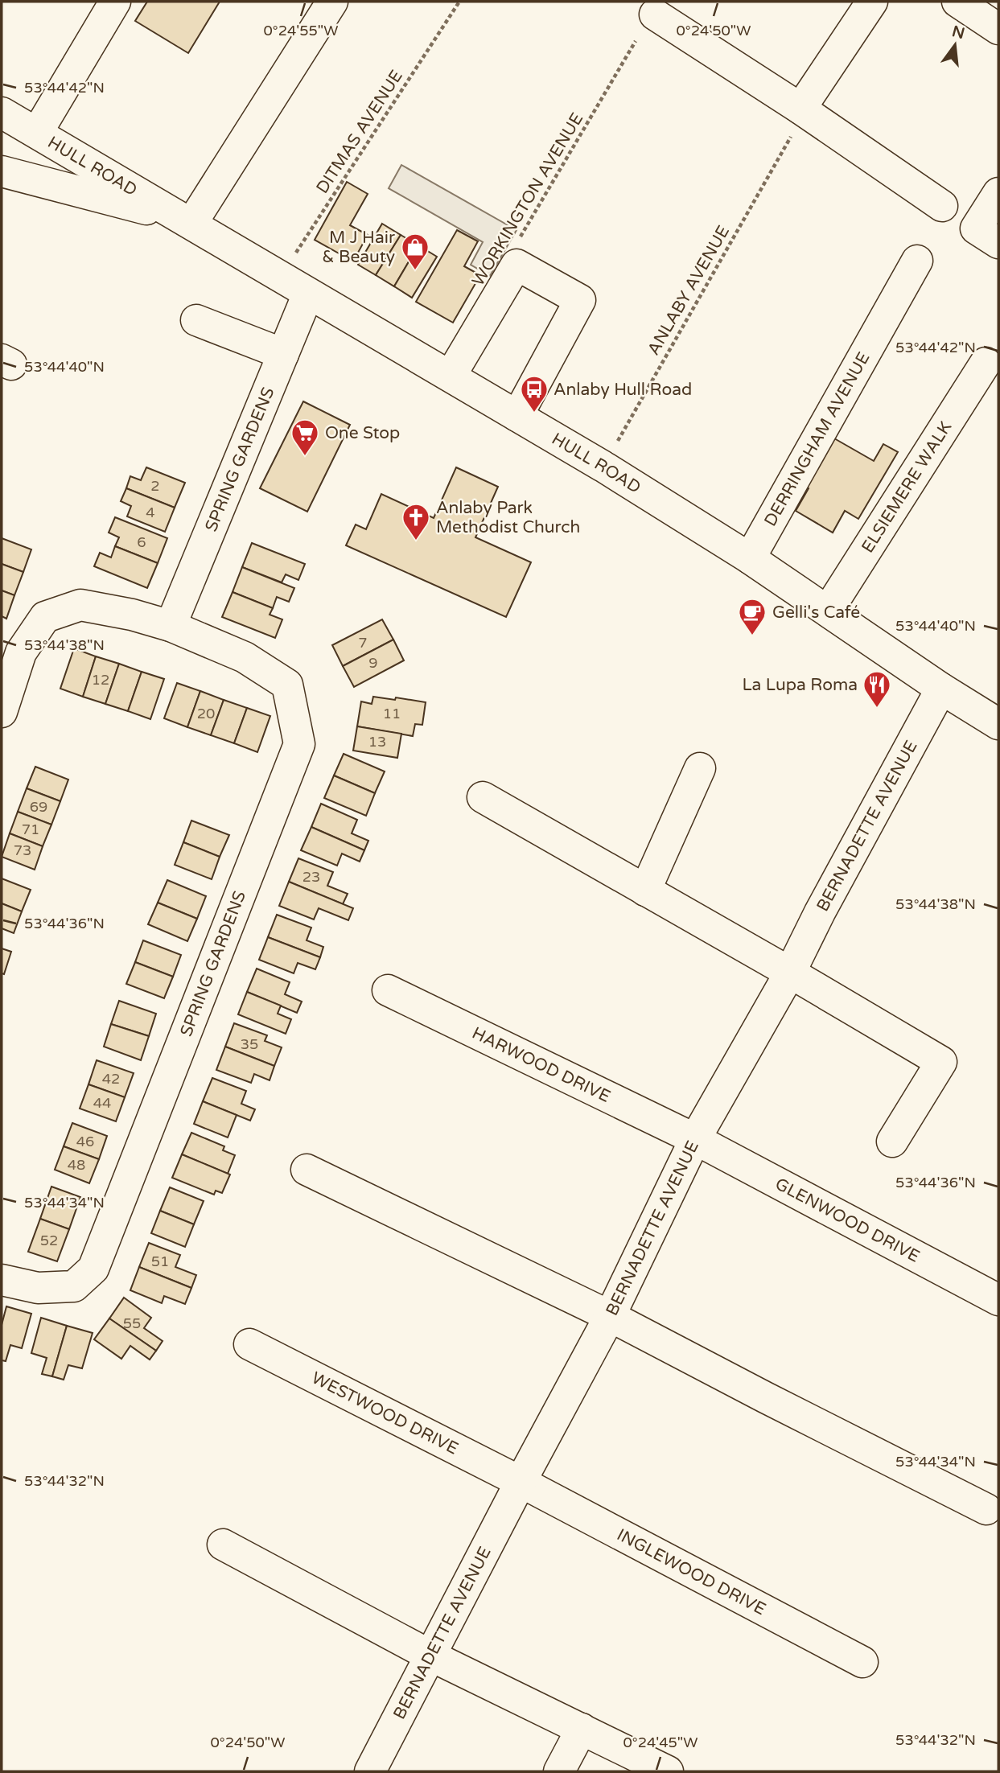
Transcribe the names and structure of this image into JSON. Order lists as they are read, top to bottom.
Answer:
{
  "streets": {
    "street": [
      "HULL ROAD",
      "DERRINGHAM AVENUE",
      "SPRING GARDENS",
      "ELSIEMERE WALK",
      "BERNADETTE AVENUE",
      "HARWOOD DRIVE",
      "GLENWOOD DRIVE",
      "WESTWOOD DRIVE",
      "INGLEWOOD DRIVE"
    ],
    "path": ["DITMAS AVENUE", "WORKINGTON AVENUE", "ANLABY AVENUE"]
  },
  "crossings": [
    ["DITMAS AVENUE", "HULL ROAD"],
    ["HULL ROAD", "ANLABY AVENUE"],
    ["HULL ROAD", "DERRINGHAM AVENUE"],
    ["HULL ROAD", "SPRING GARDENS"],
    ["HULL ROAD", "ELSIEMERE WALK"],
    ["HULL ROAD", "BERNADETTE AVENUE"],
    ["BERNADETTE AVENUE", "HARWOOD DRIVE"],
    ["BERNADETTE AVENUE", "GLENWOOD DRIVE"],
    ["BERNADETTE AVENUE", "WESTWOOD DRIVE"],
    ["BERNADETTE AVENUE", "INGLEWOOD DRIVE"],
    ["HARWOOD DRIVE", "GLENWOOD DRIVE"],
    ["WESTWOOD DRIVE", "INGLEWOOD DRIVE"]
  ],
  "places": {
    "shop": ["M J Hair & Beauty"],
    "bus stop": ["Anlaby Hull Road"],
    "supermarket": ["One Stop"],
    "church": ["Anlaby Park Methodist Church"],
    "cafe": ["Gelli's Café"],
    "restaurant": ["La Lupa Roma"]
  },
  "house_numbers": [
    "2",
    "4",
    "6",
    "7",
    "9",
    "12",
    "20",
    "11",
    "13",
    "69",
    "71",
    "73",
    "23",
    "35",
    "42",
    "44",
    "46",
    "48",
    "52",
    "51",
    "55"
  ],
  "north": "top",
  "coordinates": [
    "0°24'55\"W",
    "0°24'50\"W",
    "53°44'42\"N",
    "53°44'40\"N",
    "53°44'38\"N",
    "53°44'36\"N",
    "53°44'34\"N",
    "53°44'32\"N",
    "0°24'45\"W"
  ]
}
